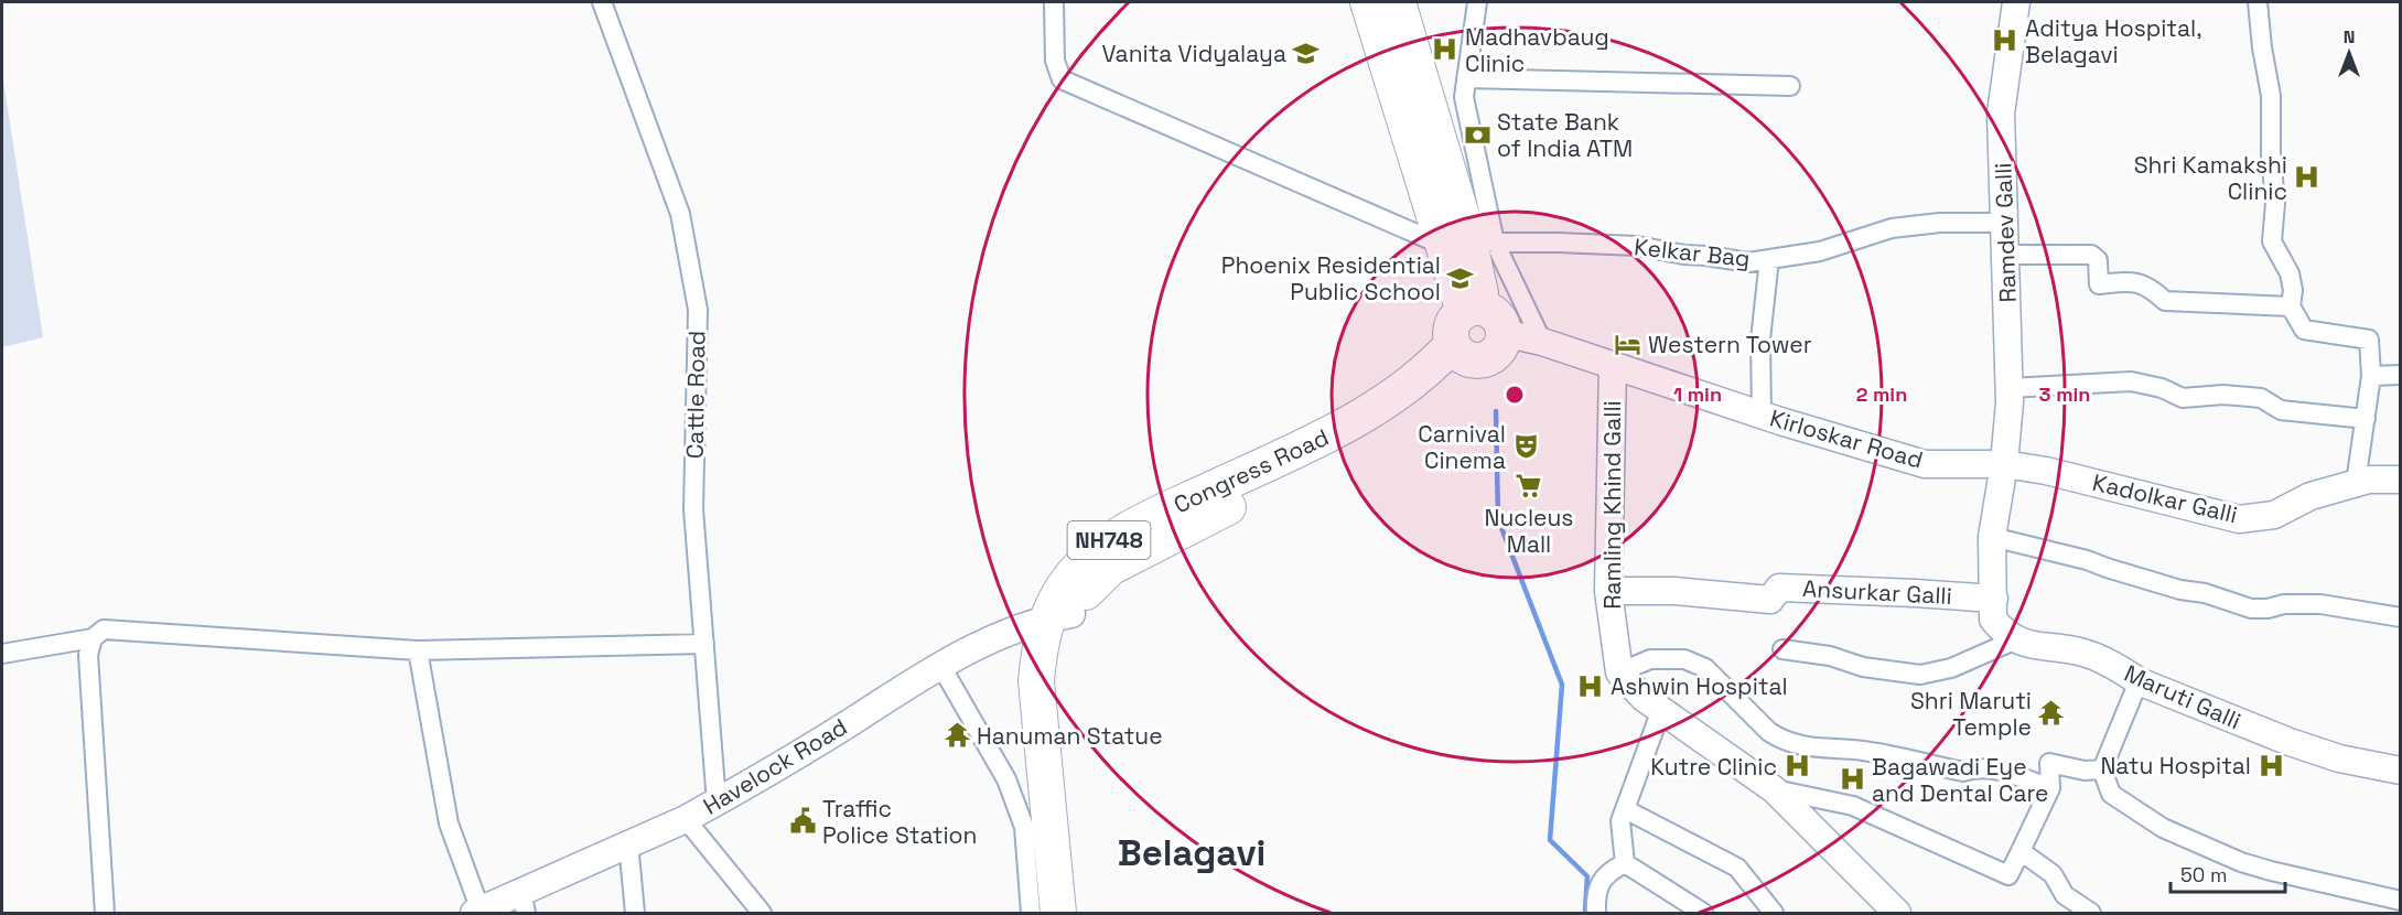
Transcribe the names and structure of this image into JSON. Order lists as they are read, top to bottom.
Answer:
{
  "streets": {
    "highway": ["Congress Road", "NH748"],
    "street": [
      "Ramdev Galli",
      "Kelkar Bag",
      "Cattle Road",
      "Kirloskar Road",
      "Kadolkar Galli",
      "Ramling Khind Galli",
      "Ansurkar Galli",
      "Maruti Galli",
      "Havelock Road"
    ]
  },
  "crossings": [
    ["Ramdev Galli", "Kelkar Bag"],
    ["Ramdev Galli", "Kirloskar Road"],
    ["Ramdev Galli", "Kadolkar Galli"],
    ["Ramdev Galli", "Ansurkar Galli"],
    ["Cattle Road", "Havelock Road"],
    ["Kirloskar Road", "Congress Road"],
    ["Kirloskar Road", "Kadolkar Galli"],
    ["Kirloskar Road", "Ramling Khind Galli"],
    ["Kirloskar Road", "NH748"],
    ["Congress Road", "NH748"],
    ["Congress Road", "Havelock Road"],
    ["Ramling Khind Galli", "Ansurkar Galli"]
  ],
  "districts": ["Belagavi"],
  "places": {
    "hospital": [
      "Aditya Hospital, Belagavi",
      "Madhavbaug Clinic",
      "Shri Kamakshi Clinic",
      "Ashwin Hospital",
      "Natu Hospital",
      "Kutre Clinic",
      "Bagawadi Eye and Dental Care"
    ],
    "school or university": ["Vanita Vidyalaya", "Phoenix Residential Public School"],
    "bank": ["State Bank of India ATM"],
    "hotel": ["Western Tower"],
    "theatre": ["Carnival Cinema"],
    "supermarket": ["Nucleus Mall"],
    "temple": ["Shri Maruti Temple", "Hanuman Statue"],
    "public building": ["Traffic Police Station"]
  },
  "scale_bar": "50 m",
  "north": "top",
  "rings": ["1 min", "2 min", "3 min"]
}
